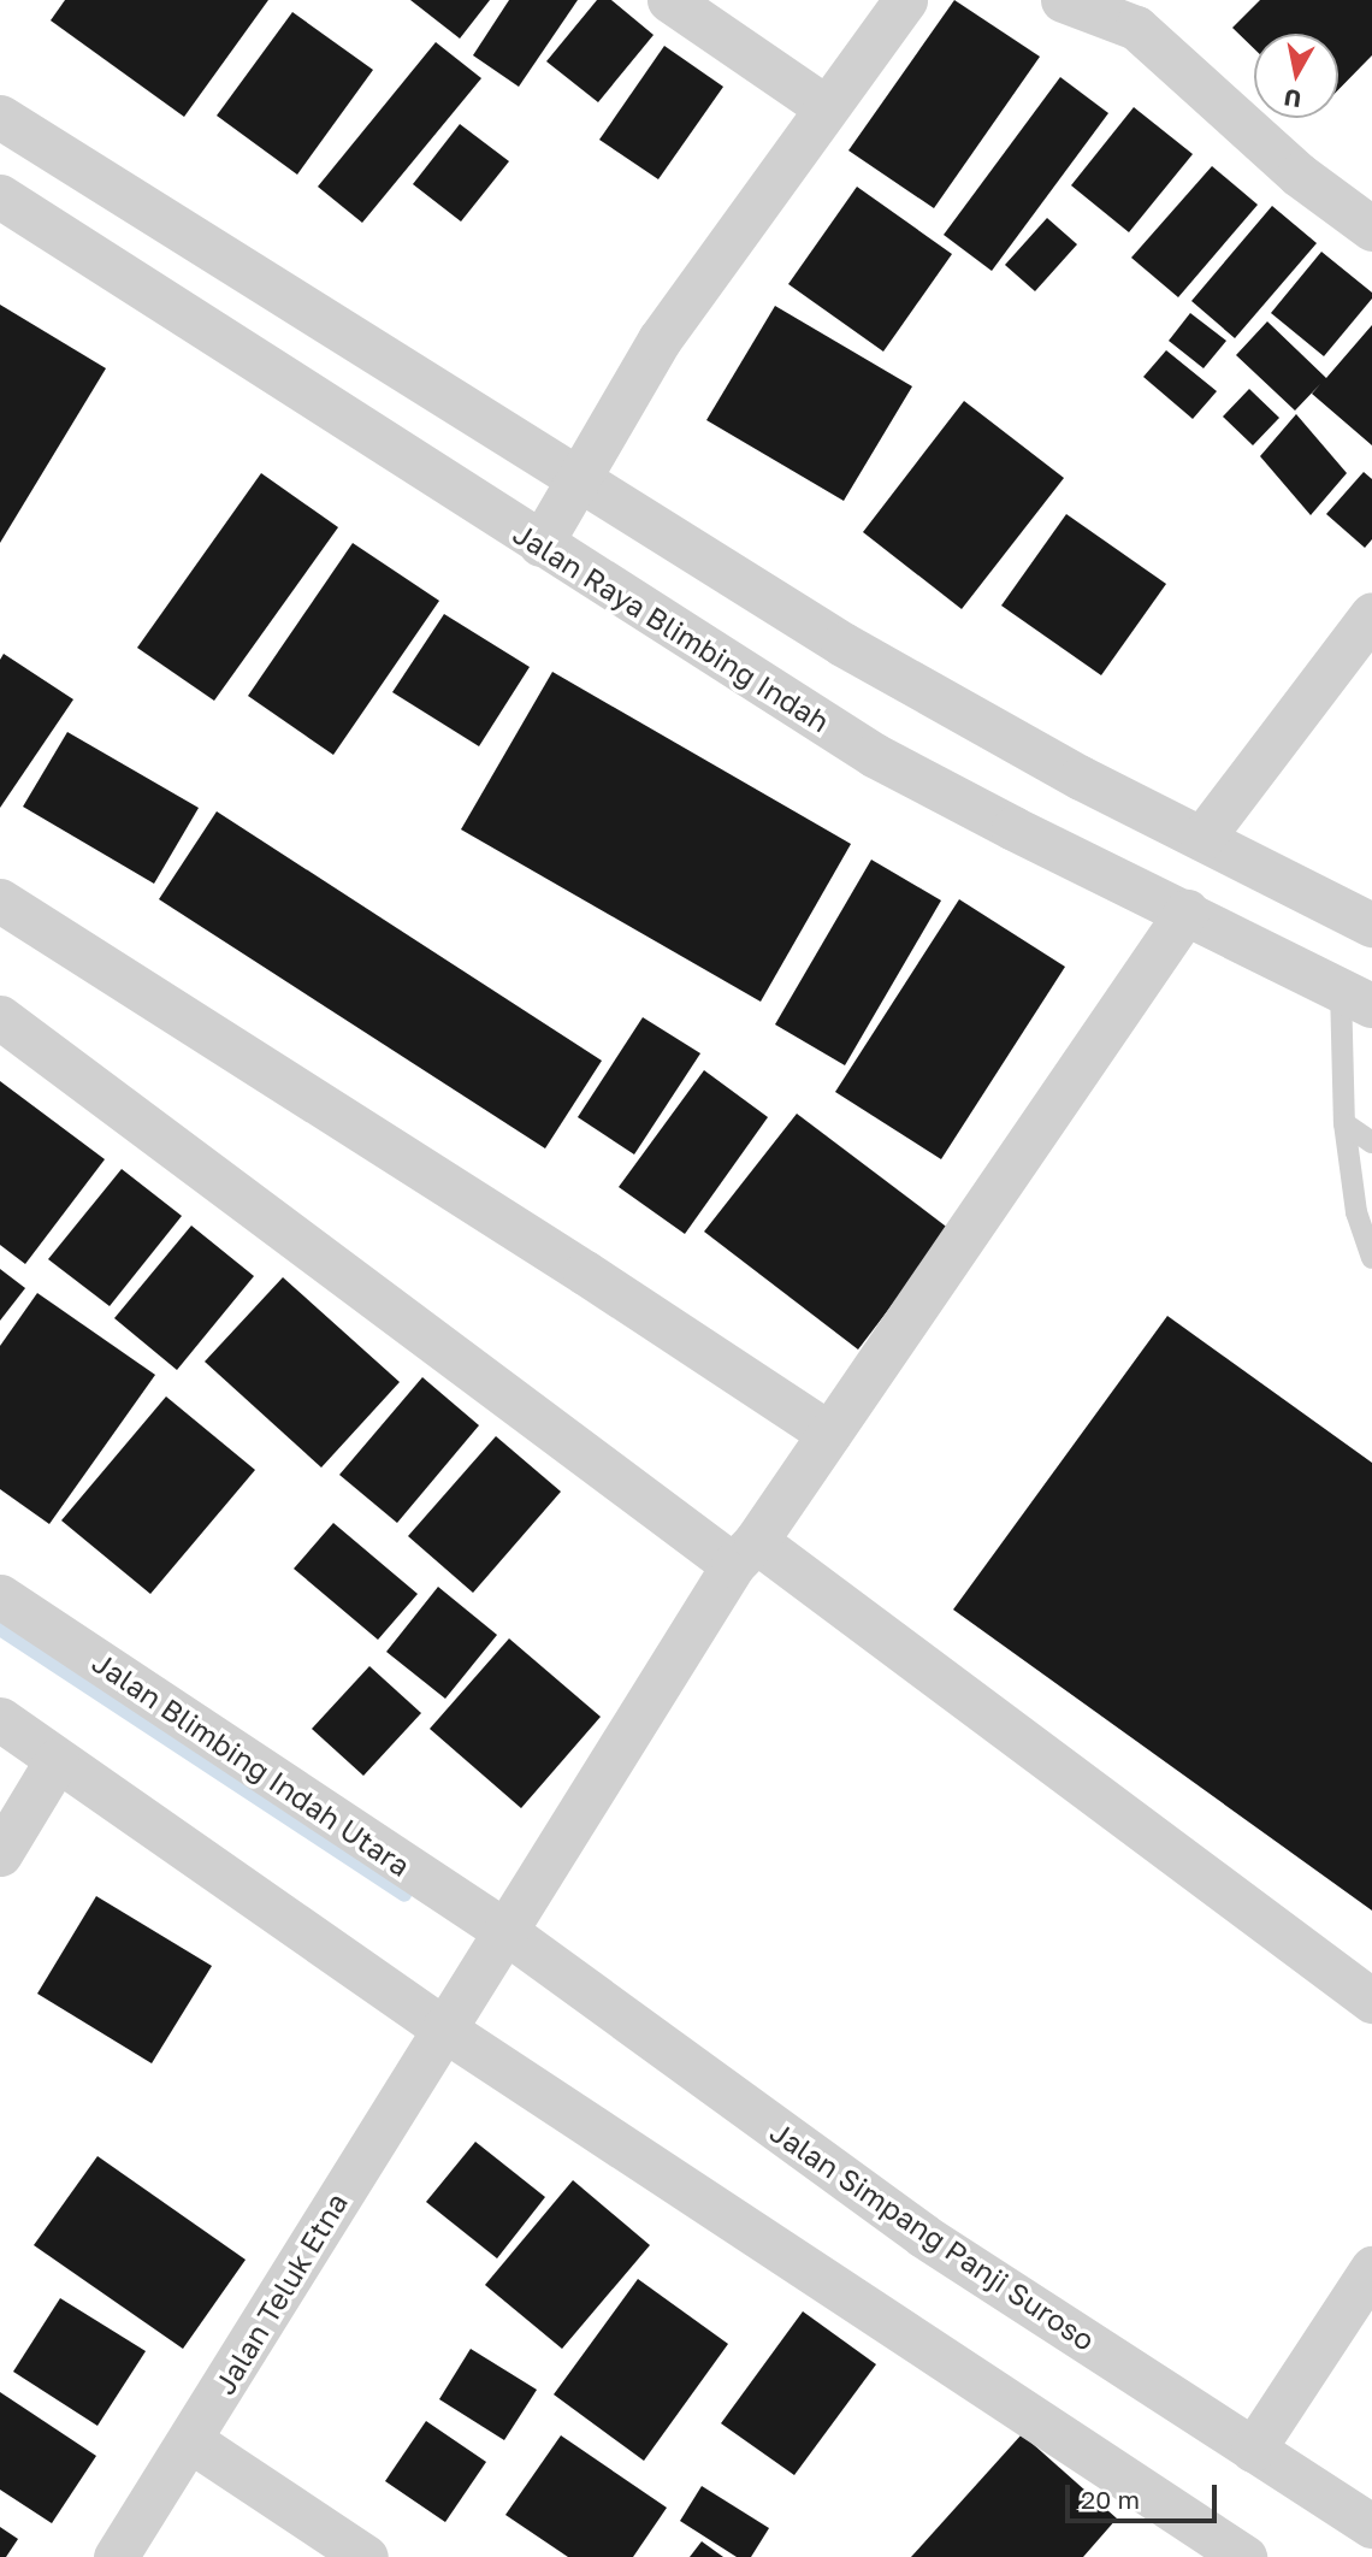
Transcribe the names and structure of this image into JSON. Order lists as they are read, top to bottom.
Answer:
{
  "streets": {
    "street": [
      "Jalan Raya Blimbing Indah",
      "Jalan Blimbing Indah Utara",
      "Jalan Simpang Panji Suroso",
      "Jalan Teluk Etna"
    ]
  },
  "crossings": [
    ["Jalan Raya Blimbing Indah", "Jalan Teluk Etna"],
    ["Jalan Blimbing Indah Utara", "Jalan Simpang Panji Suroso"],
    ["Jalan Blimbing Indah Utara", "Jalan Teluk Etna"],
    ["Jalan Simpang Panji Suroso", "Jalan Teluk Etna"]
  ],
  "scale_bar": "20 m",
  "north": "bottom"
}
